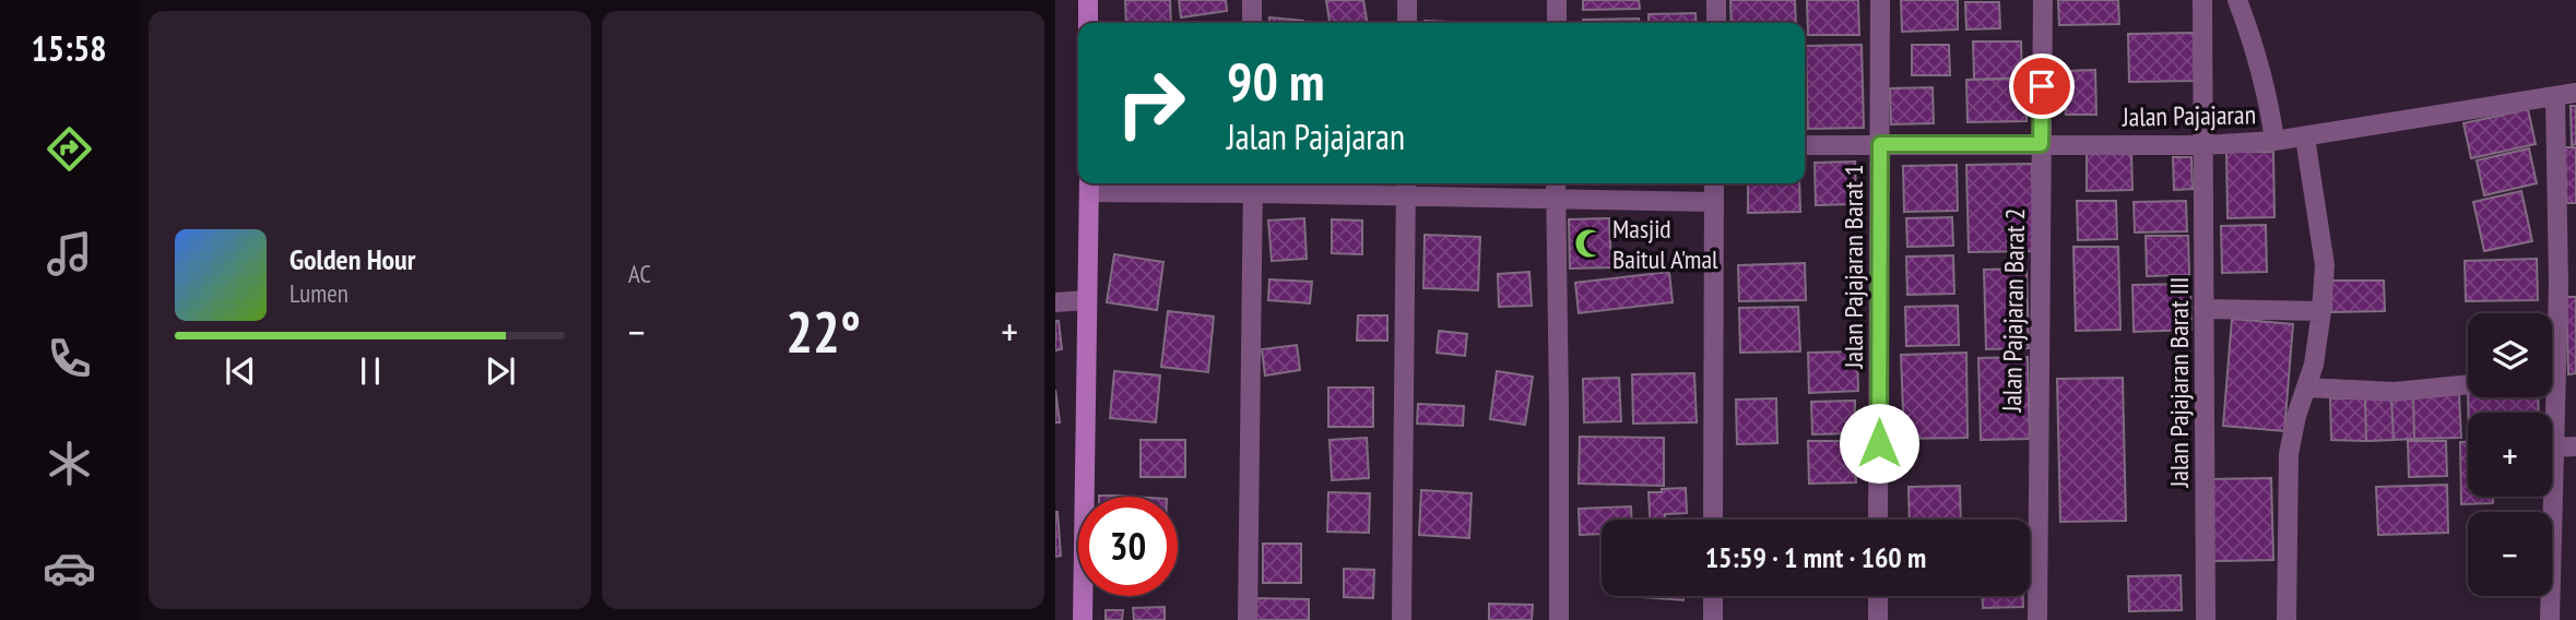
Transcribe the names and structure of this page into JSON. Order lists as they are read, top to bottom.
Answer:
{
  "streets": {
    "street": [
      "Jalan Pajajaran",
      "Jalan Pajajaran Barat 1",
      "Jalan Pajajaran Barat 2",
      "Jalan Pajajaran Barat III"
    ]
  },
  "crossings": [
    ["Jalan Pajajaran", "Jalan Pajajaran Barat 1"],
    ["Jalan Pajajaran", "Jalan Pajajaran Barat 2"],
    ["Jalan Pajajaran", "Jalan Pajajaran Barat III"]
  ],
  "places": {
    "mosque": ["Masjid Baitul A'mal"]
  },
  "page": {
    "tabs": "15:58",
    "tile": "AC",
    "turn": ["90 m", "Jalan Pajajaran"],
    "song": ["Golden Hour", "Lumen"],
    "heat": ["−", "22°", "+"],
    "map_buttons": ["+", "−"],
    "limit": "30",
    "trip": "15:59 · 1 mnt · 160 m"
  }
}
